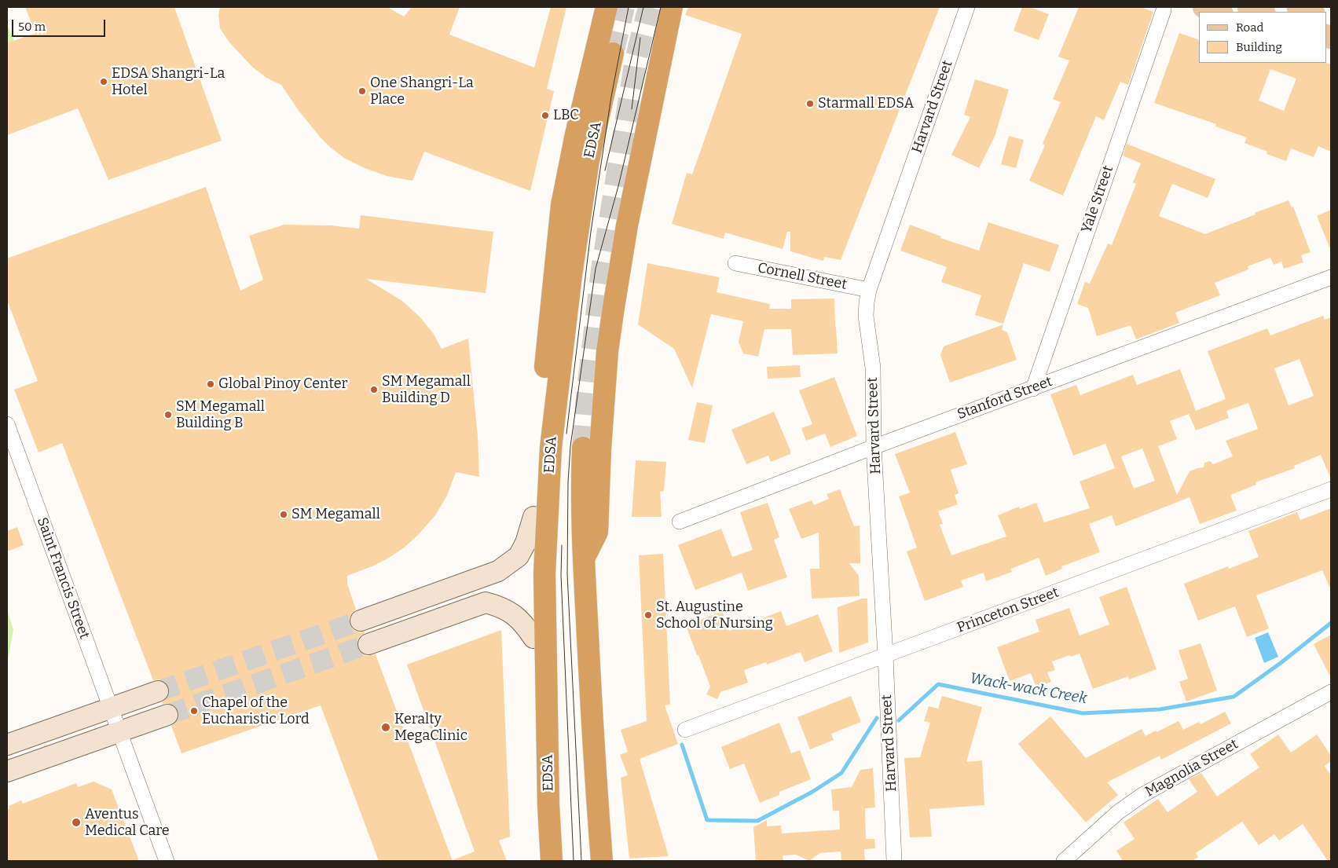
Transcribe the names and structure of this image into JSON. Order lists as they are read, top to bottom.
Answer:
{
  "streets": {
    "highway": ["EDSA"],
    "street": [
      "Harvard Street",
      "Yale Street",
      "Cornell Street",
      "Stanford Street",
      "Saint Francis Street",
      "Princeton Street",
      "Magnolia Street"
    ]
  },
  "crossings": [
    ["Harvard Street", "Cornell Street"],
    ["Harvard Street", "Stanford Street"],
    ["Harvard Street", "Princeton Street"],
    ["Yale Street", "Stanford Street"]
  ],
  "water": ["Wack-wack Creek"],
  "places": [
    "EDSA Shangri-La Hotel",
    "One Shangri-La Place",
    "Starmall EDSA",
    "LBC",
    "Global Pinoy Center",
    "SM Megamall Building D",
    "SM Megamall Building B",
    "SM Megamall",
    "St. Augustine School of Nursing",
    "Chapel of the Eucharistic Lord",
    "Keralty MegaClinic",
    "Aventus Medical Care"
  ],
  "legend": ["Road", "Building"],
  "scale_bar": "50 m"
}
